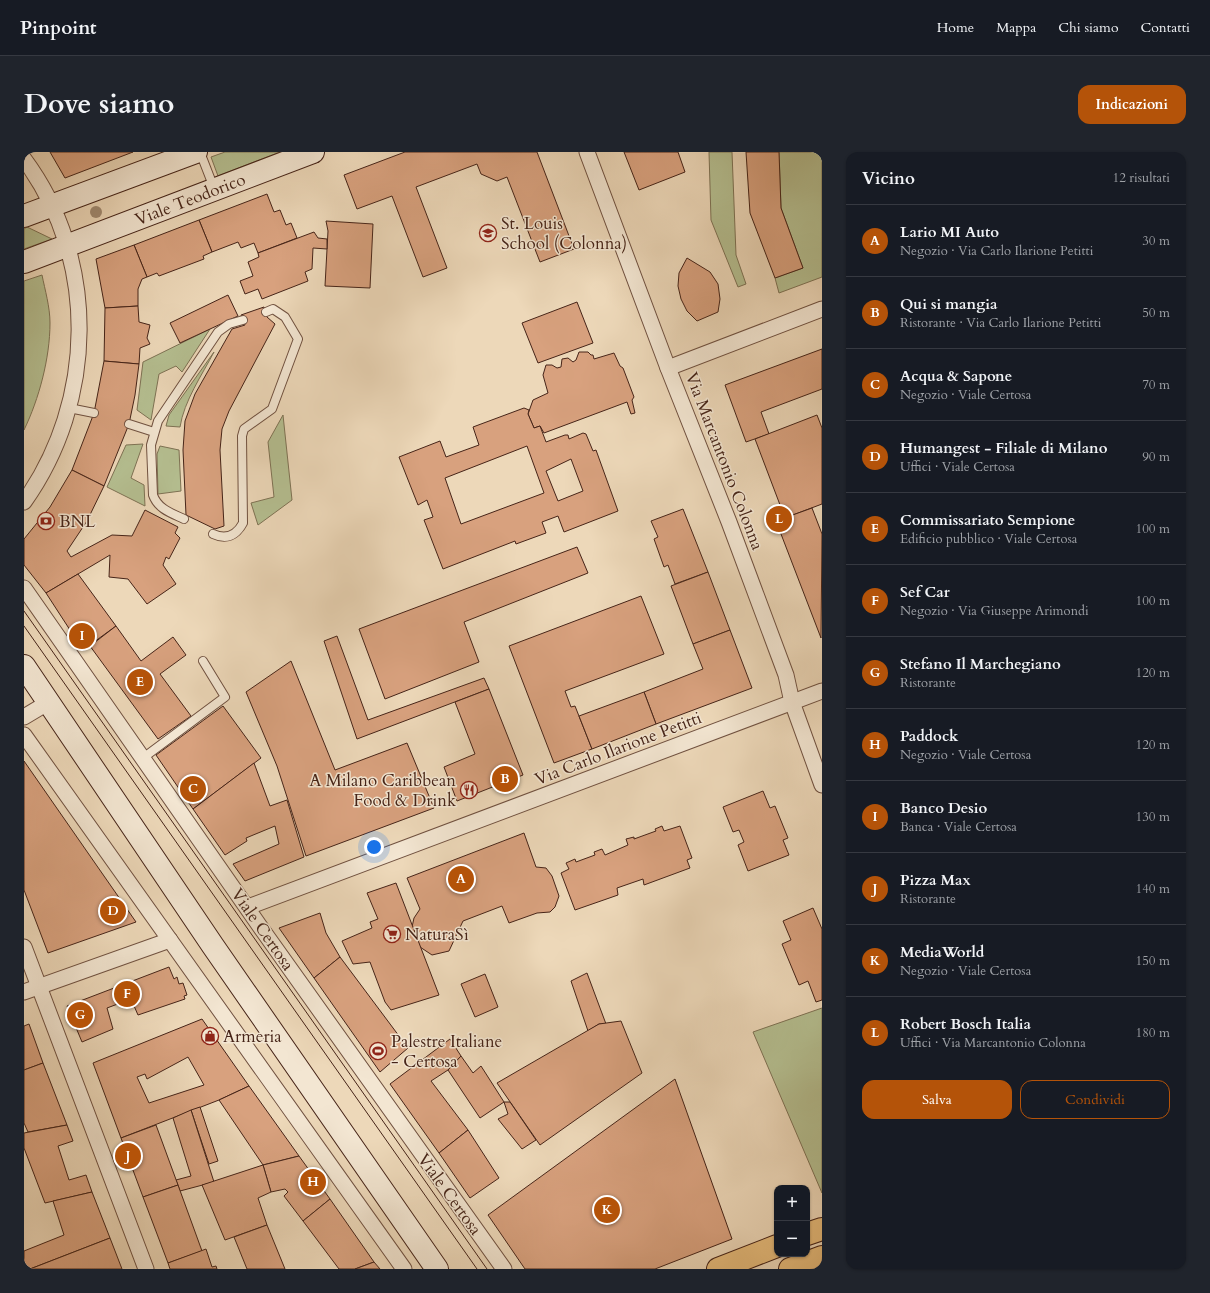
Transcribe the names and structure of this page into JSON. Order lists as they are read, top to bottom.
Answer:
{
  "streets": {
    "main road": ["Viale Teodorico"],
    "street": ["Via Marcantonio Colonna", "Via Carlo Ilarione Petitti", "Viale Certosa"]
  },
  "crossings": [
    ["Via Marcantonio Colonna", "Via Carlo Ilarione Petitti"],
    ["Via Carlo Ilarione Petitti", "Viale Certosa"]
  ],
  "places": {
    "school or university": ["St. Louis School (Colonna)"],
    "bank": ["BNL"],
    "restaurant": ["A Milano Caribbean Food & Drink"],
    "supermarket": ["NaturaSì"],
    "shop": ["Armeria"],
    "sports": ["Palestre Italiane - Certosa"]
  },
  "page": {
    "header": "Pinpoint",
    "nav": [
      "Home",
      "Mappa",
      "Chi siamo",
      "Contatti"
    ],
    "title": "Dove siamo",
    "buttons": [
      "Indicazioni",
      ["Salva", "Condividi"]
    ],
    "heading": ["Vicino", "12 risultati"],
    "list": [
      {
        "mark": "A",
        "name": "Lario MI Auto",
        "note": "Negozio · Via Carlo Ilarione Petitti",
        "value": "30 m"
      },
      {
        "mark": "B",
        "name": "Qui si mangia",
        "note": "Ristorante · Via Carlo Ilarione Petitti",
        "value": "50 m"
      },
      {
        "mark": "C",
        "name": "Acqua & Sapone",
        "note": "Negozio · Viale Certosa",
        "value": "70 m"
      },
      {
        "mark": "D",
        "name": "Humangest - Filiale di Milano",
        "note": "Uffici · Viale Certosa",
        "value": "90 m"
      },
      {
        "mark": "E",
        "name": "Commissariato Sempione",
        "note": "Edificio pubblico · Viale Certosa",
        "value": "100 m"
      },
      {
        "mark": "F",
        "name": "Sef Car",
        "note": "Negozio · Via Giuseppe Arimondi",
        "value": "100 m"
      },
      {
        "mark": "G",
        "name": "Stefano Il Marchegiano",
        "note": "Ristorante",
        "value": "120 m"
      },
      {
        "mark": "H",
        "name": "Paddock",
        "note": "Negozio · Viale Certosa",
        "value": "120 m"
      },
      {
        "mark": "I",
        "name": "Banco Desio",
        "note": "Banca · Viale Certosa",
        "value": "130 m"
      },
      {
        "mark": "J",
        "name": "Pizza Max",
        "note": "Ristorante",
        "value": "140 m"
      },
      {
        "mark": "K",
        "name": "MediaWorld",
        "note": "Negozio · Viale Certosa",
        "value": "150 m"
      },
      {
        "mark": "L",
        "name": "Robert Bosch Italia",
        "note": "Uffici · Via Marcantonio Colonna",
        "value": "180 m"
      }
    ],
    "pins": [
      "L",
      "I",
      "E",
      "B",
      "C",
      "A",
      "D",
      "F",
      "G",
      "J",
      "H",
      "K"
    ],
    "map_buttons": ["+", "−"]
  }
}
